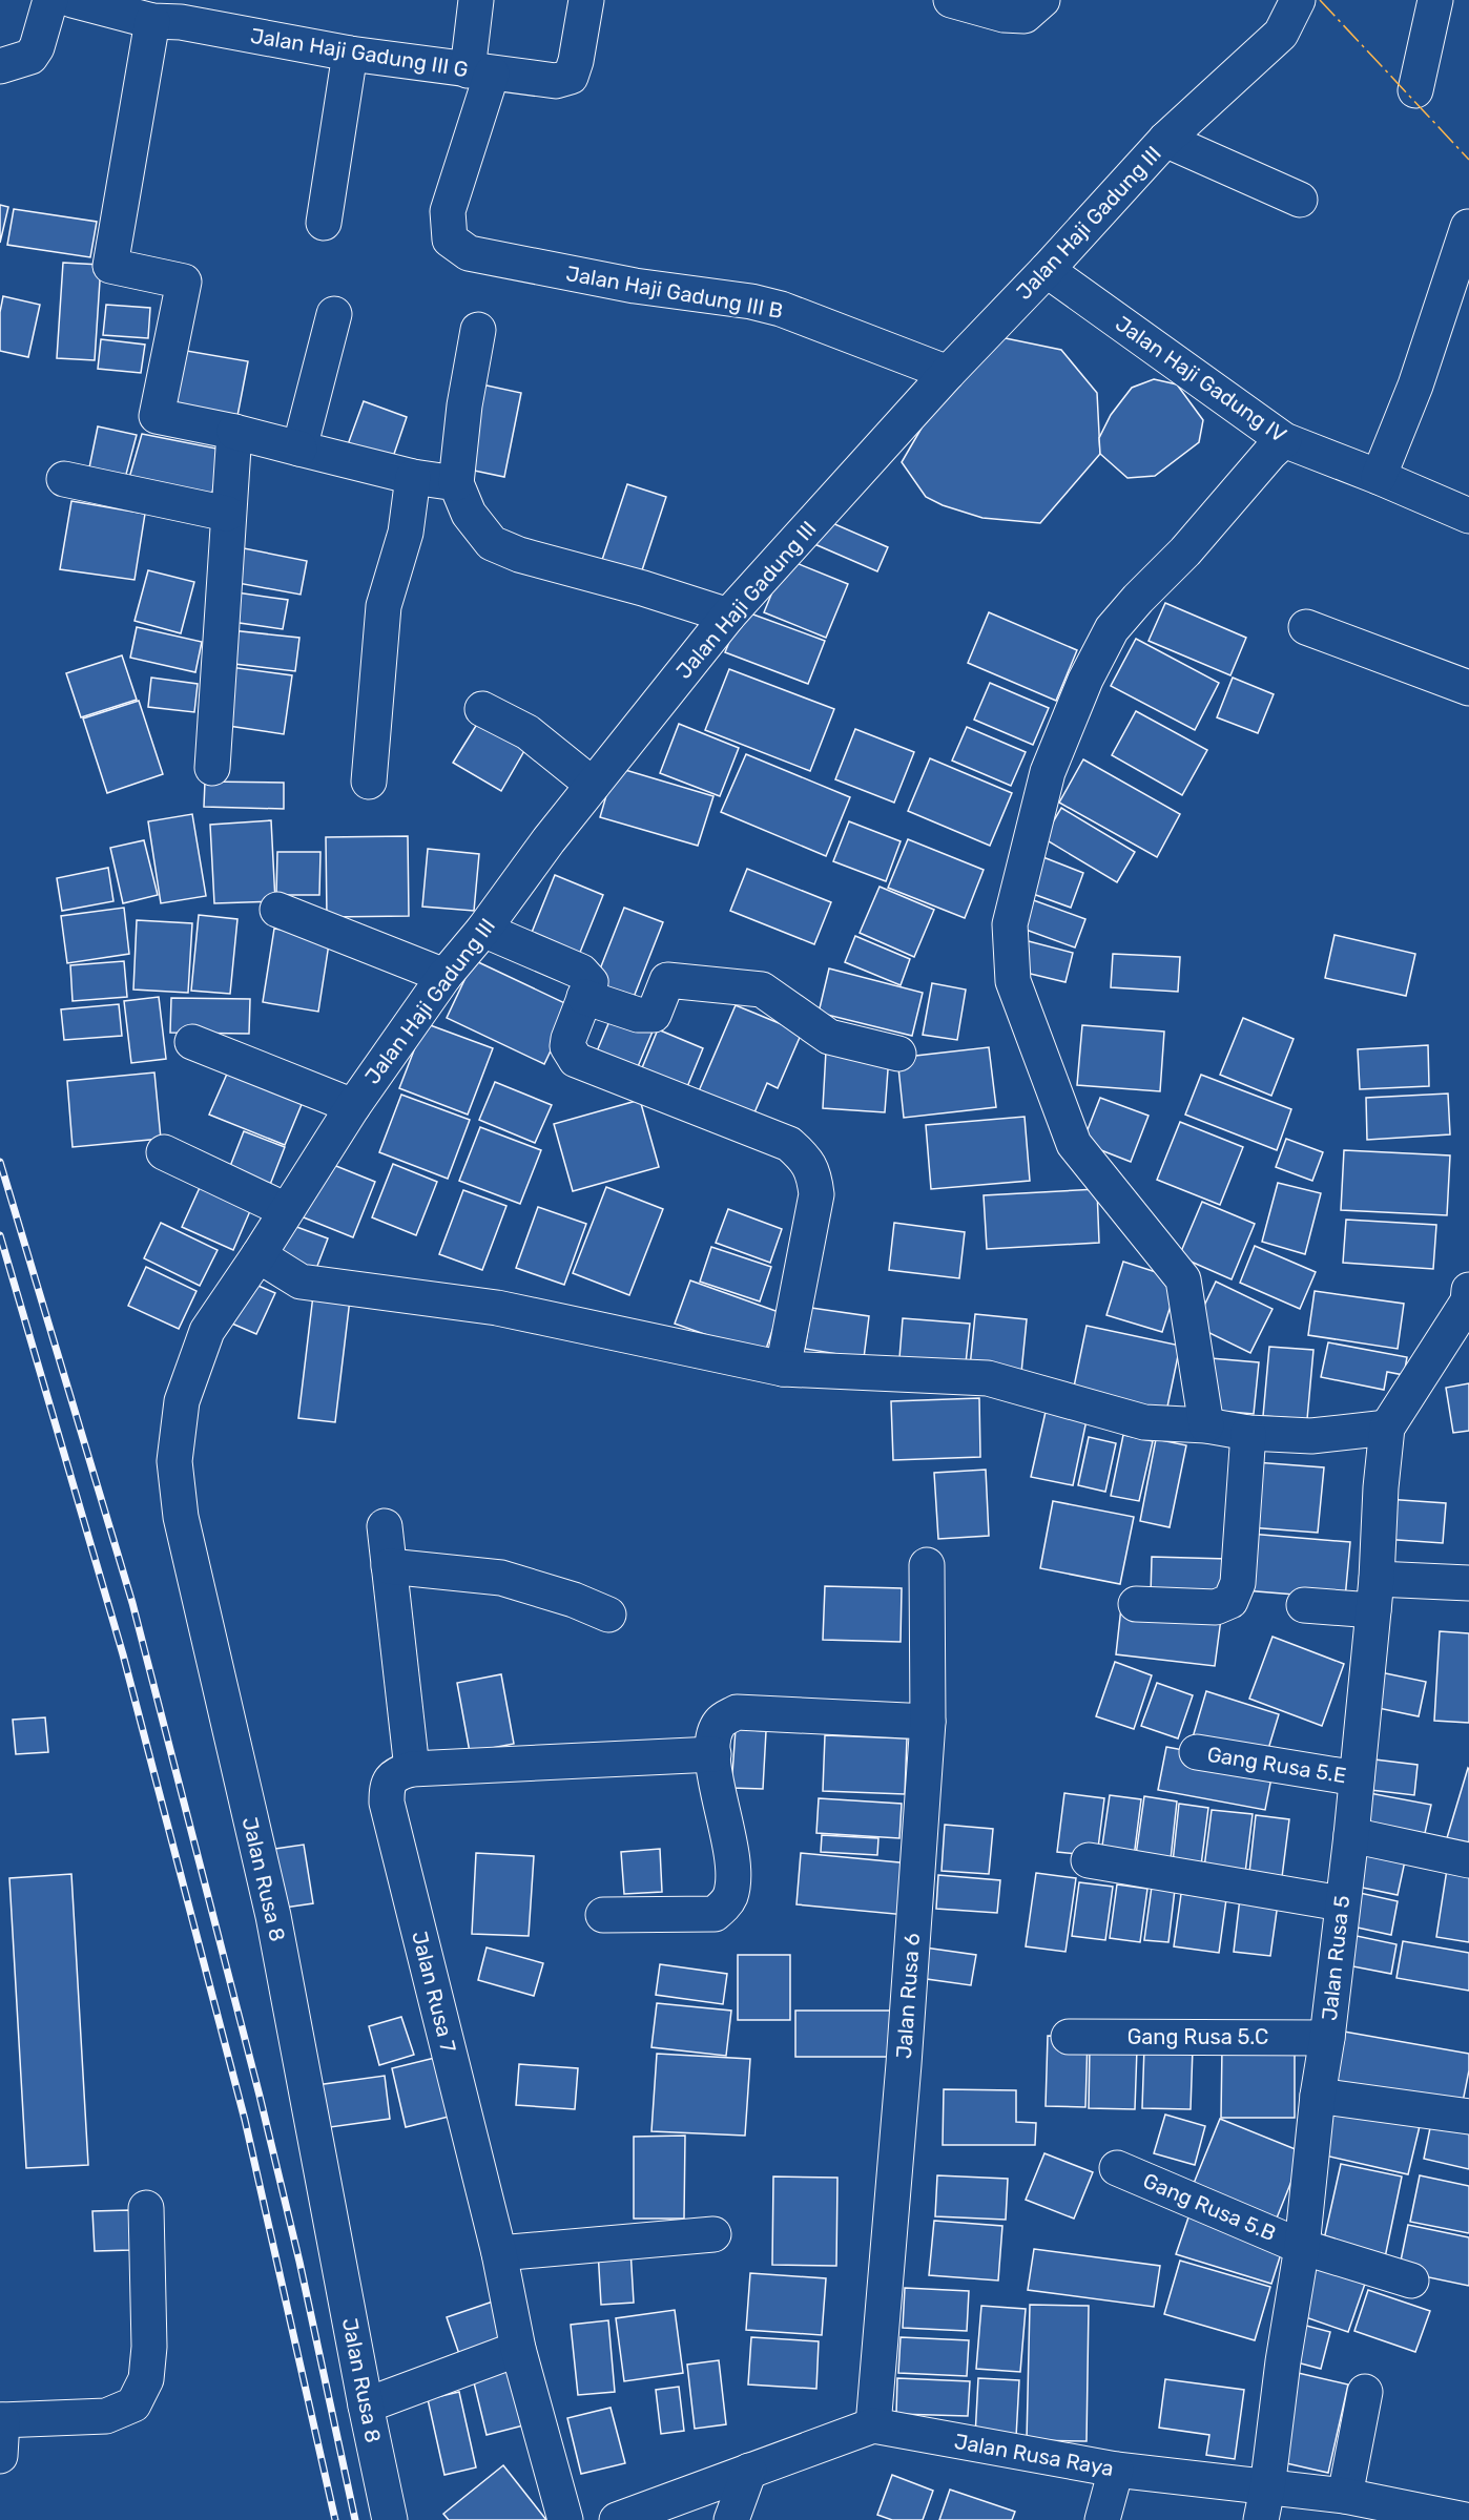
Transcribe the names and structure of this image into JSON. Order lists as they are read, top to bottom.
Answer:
{
  "streets": {
    "street": [
      "Jalan Haji Gadung III G",
      "Jalan Haji Gadung III",
      "Jalan Haji Gadung III B",
      "Jalan Haji Gadung IV",
      "Gang Rusa 5.E",
      "Jalan Rusa 8",
      "Jalan Rusa 5",
      "Jalan Rusa 7",
      "Jalan Rusa 6",
      "Gang Rusa 5.C",
      "Gang Rusa 5.B",
      "Jalan Rusa Raya"
    ]
  },
  "crossings": [
    ["Jalan Haji Gadung III G", "Jalan Haji Gadung III B"],
    ["Jalan Haji Gadung III", "Jalan Haji Gadung III B"],
    ["Jalan Haji Gadung III", "Jalan Haji Gadung IV"],
    ["Jalan Haji Gadung III", "Jalan Rusa 8"],
    ["Gang Rusa 5.E", "Jalan Rusa 5"],
    ["Jalan Rusa 5", "Gang Rusa 5.C"],
    ["Jalan Rusa 5", "Gang Rusa 5.B"],
    ["Jalan Rusa 5", "Jalan Rusa Raya"],
    ["Jalan Rusa 6", "Jalan Rusa Raya"]
  ]
}
